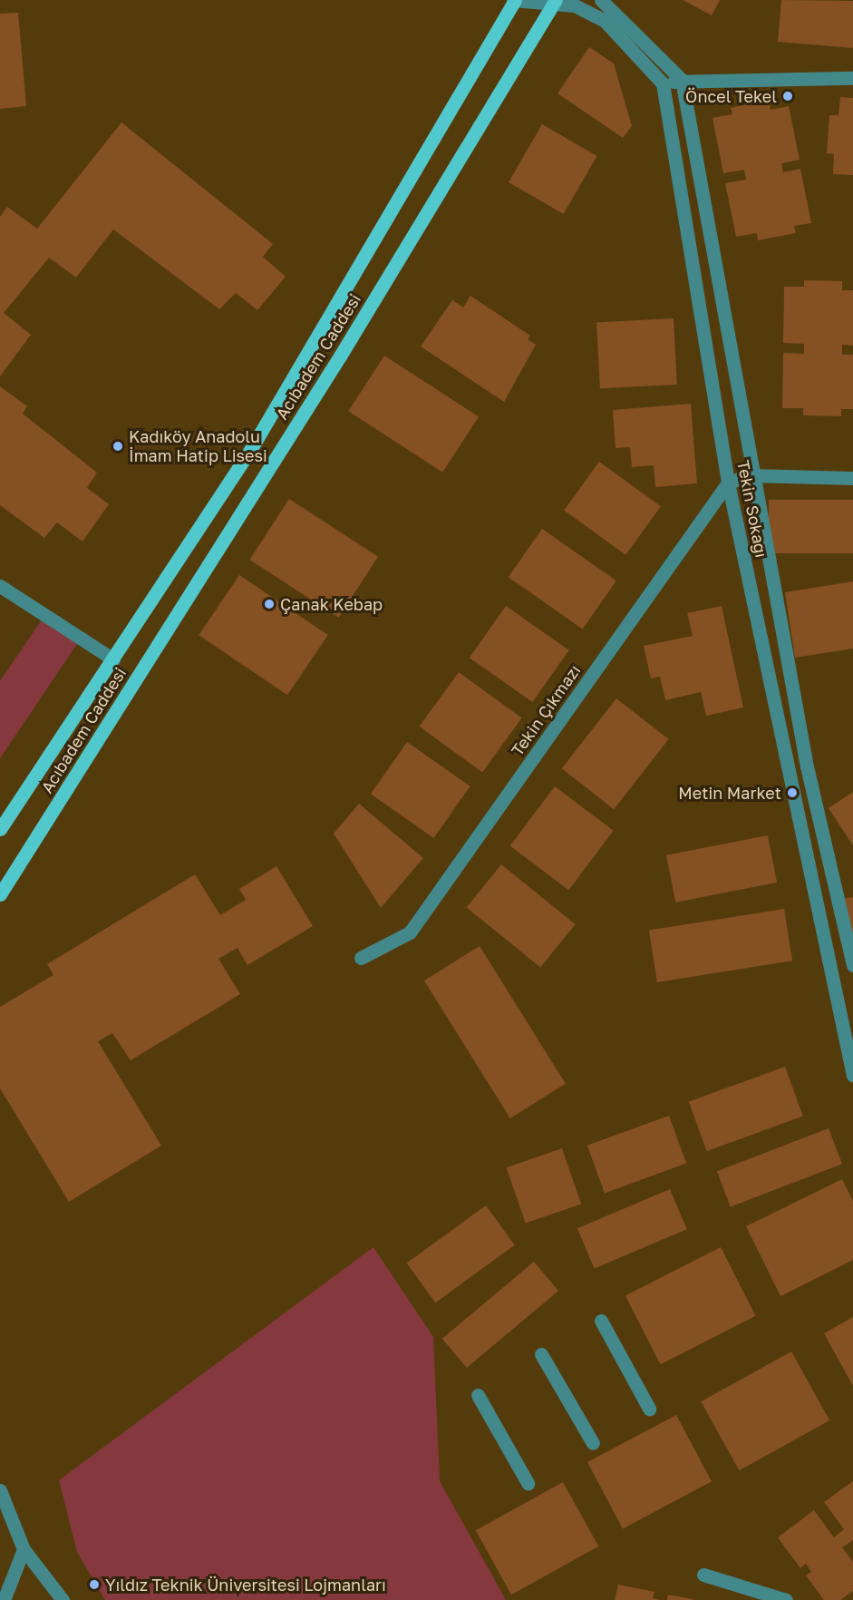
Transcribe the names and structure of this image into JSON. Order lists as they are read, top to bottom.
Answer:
{
  "streets": {
    "main road": ["Acıbadem Caddesi"],
    "street": ["Tekin Sokağı", "Tekin Çıkmazı"]
  },
  "crossings": [
    ["Tekin Sokağı", "Tekin Çıkmazı"]
  ],
  "places": [
    "Öncel Tekel",
    "Kadıköy Anadolu İmam Hatip Lisesi",
    "Çanak Kebap",
    "Metin Market",
    "Yıldız Teknik Üniversitesi Lojmanları"
  ]
}
